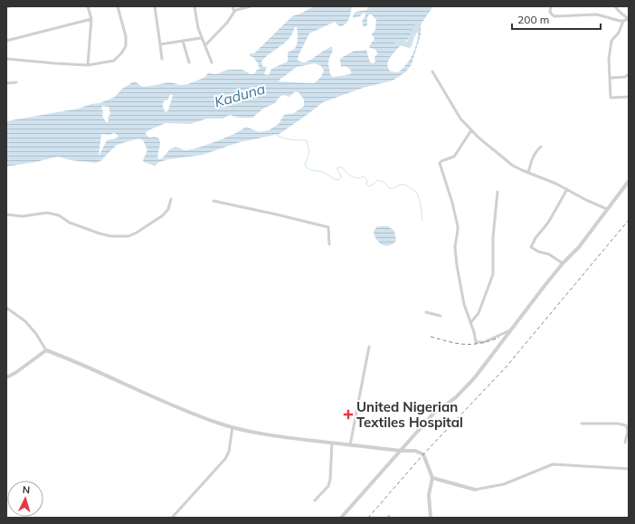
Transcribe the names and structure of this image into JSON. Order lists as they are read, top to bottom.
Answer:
{
  "water": ["Kaduna"],
  "places": {
    "health": ["United Nigerian Textiles Hospital"]
  },
  "scale_bar": "200 m",
  "north": "top"
}
